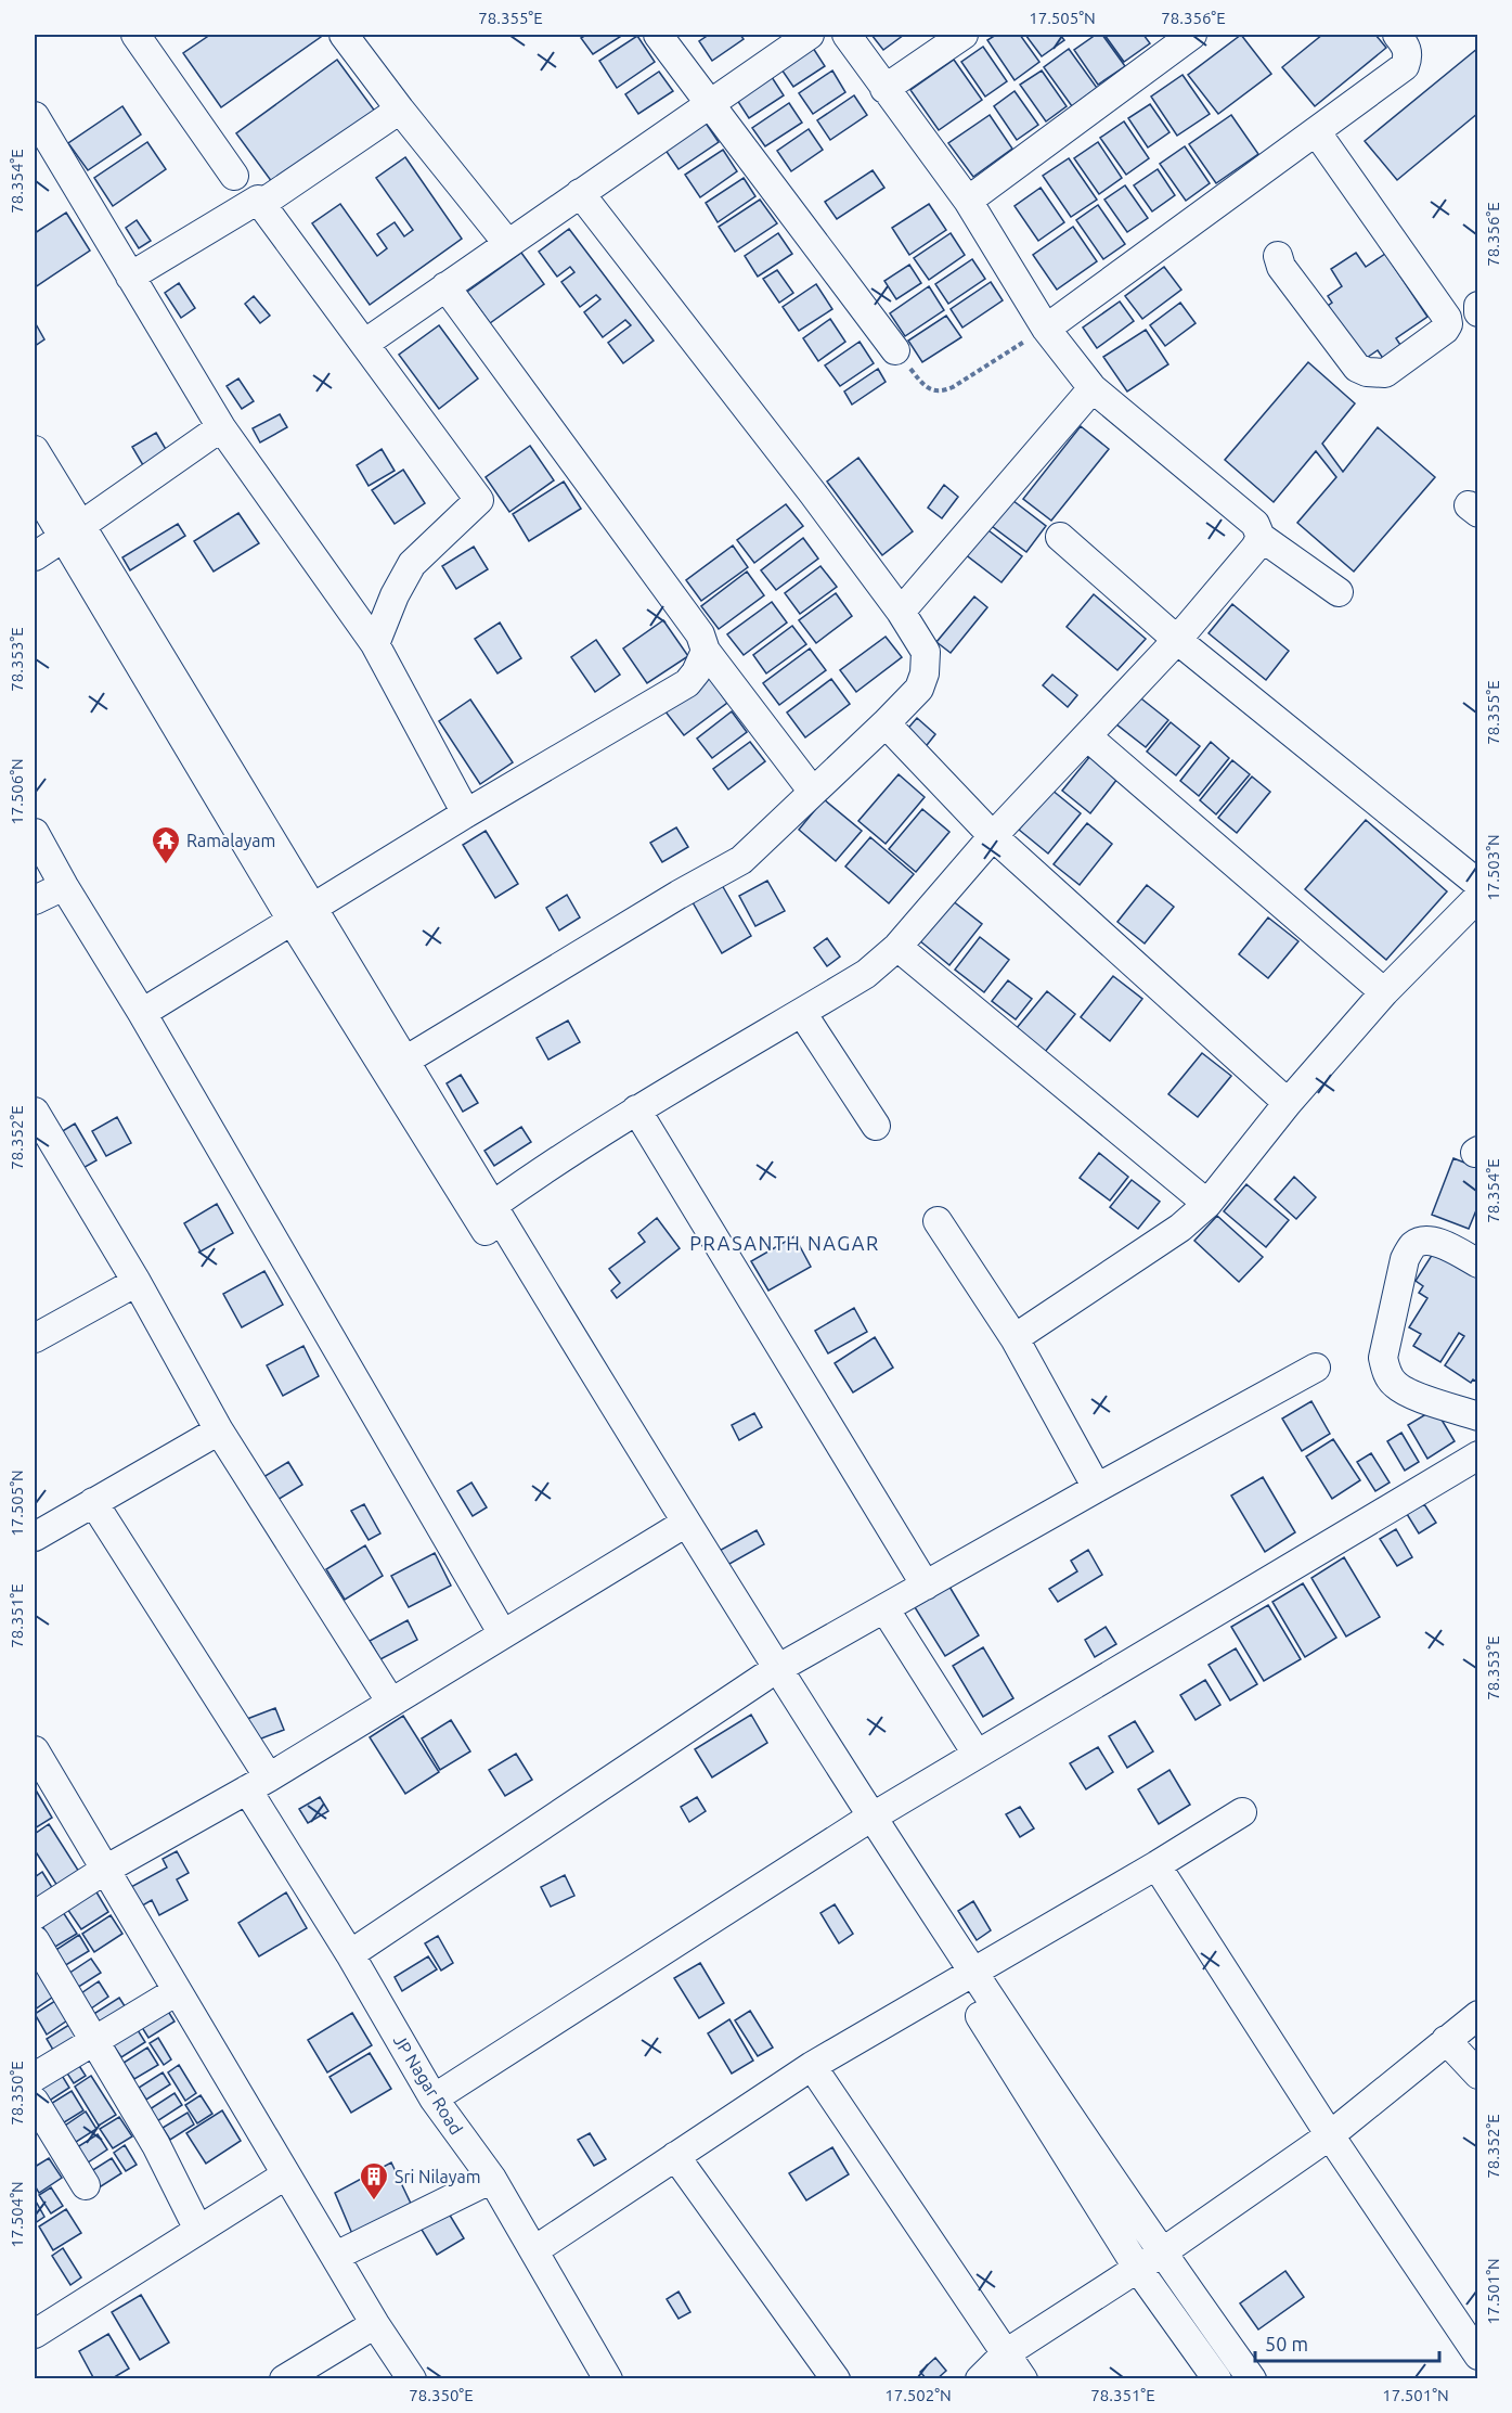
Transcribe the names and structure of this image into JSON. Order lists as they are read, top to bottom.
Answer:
{
  "streets": {
    "street": ["JP Nagar Road"]
  },
  "districts": ["PRASANTH NAGAR"],
  "places": {
    "temple": ["Ramalayam"],
    "building": ["Sri Nilayam"]
  },
  "scale_bar": "50 m",
  "coordinates": [
    "78.355°E",
    "17.505°N",
    "78.356°E",
    "78.354°E",
    "78.353°E",
    "17.506°N",
    "17.503°N",
    "78.352°E",
    "78.351°E",
    "78.350°E",
    "17.504°N",
    "17.501°N",
    "17.502°N"
  ]
}
